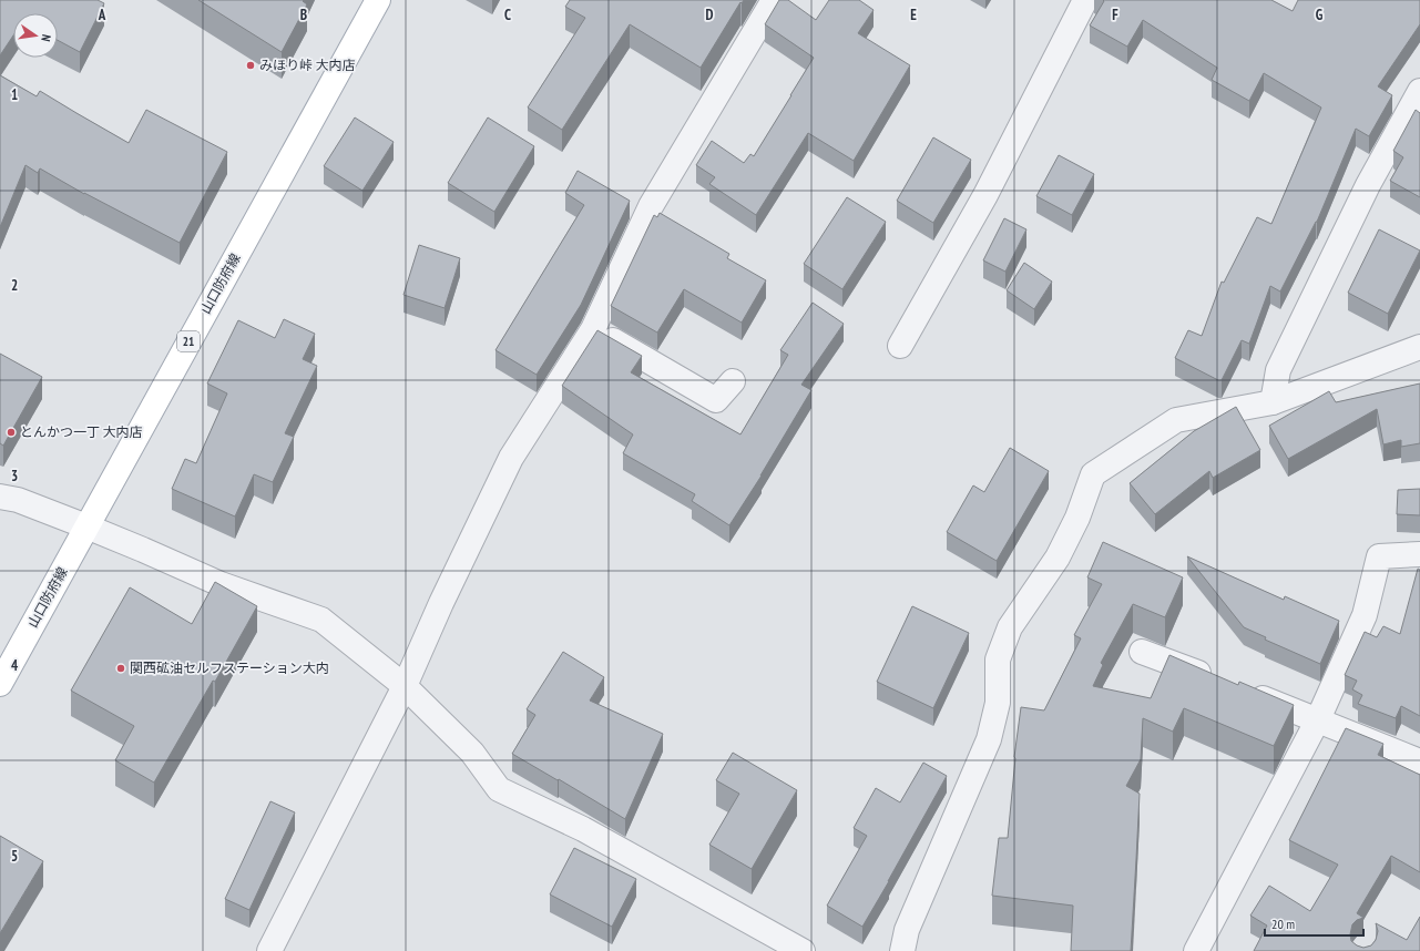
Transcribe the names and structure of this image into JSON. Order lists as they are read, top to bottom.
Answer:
{
  "streets": {
    "main road": ["山口防府線", "21"]
  },
  "places": ["みほり峠 大内店", "とんかつ一丁 大内店", "関西砿油セルフステーション大内"],
  "scale_bar": "20 m",
  "north": "right",
  "grid": {
    "columns": [
      "A",
      "B",
      "C",
      "D",
      "E",
      "F",
      "G"
    ],
    "rows": [
      "1",
      "2",
      "3",
      "4",
      "5"
    ]
  }
}
